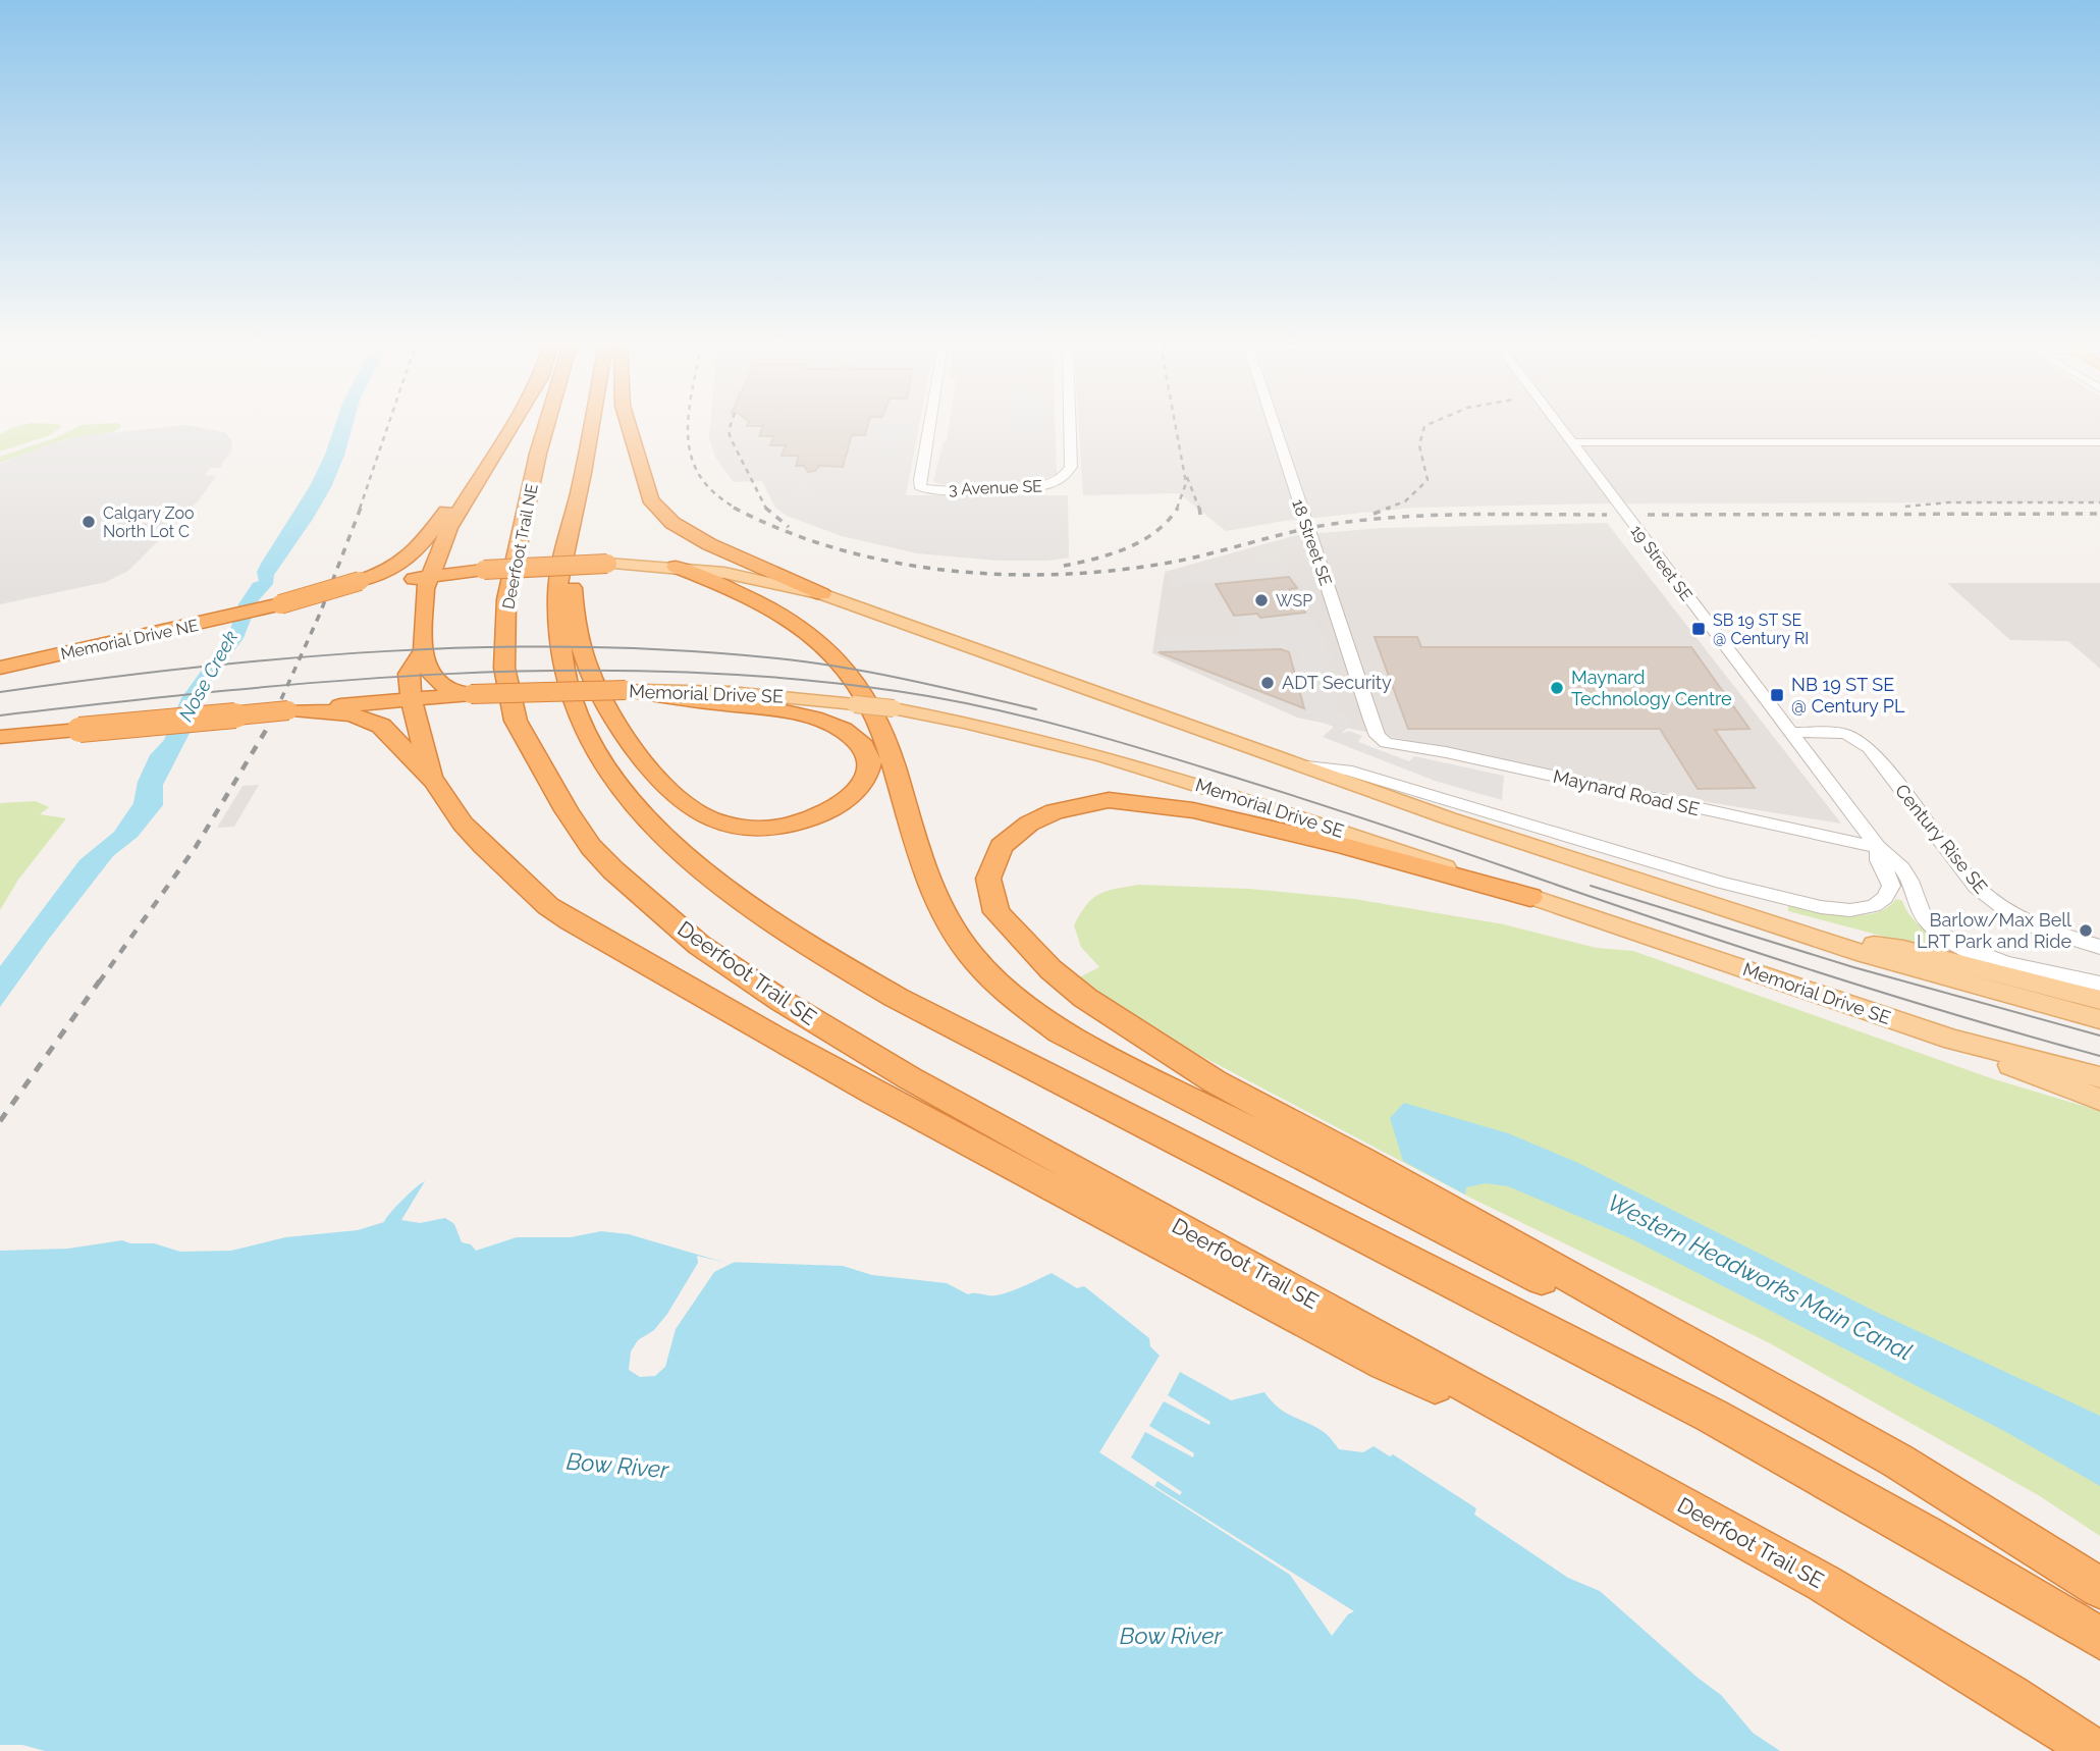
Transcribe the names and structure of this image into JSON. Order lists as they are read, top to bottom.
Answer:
{
  "streets": {
    "highway": [
      "Deerfoot Trail NE",
      "Memorial Drive NE",
      "Memorial Drive SE",
      "Deerfoot Trail SE"
    ],
    "street": [
      "3 Avenue SE",
      "18 Street SE",
      "19 Street SE",
      "Maynard Road SE",
      "Century Rise SE"
    ]
  },
  "crossings": [
    ["18 Street SE", "Maynard Road SE"],
    ["Deerfoot Trail NE", "Deerfoot Trail SE"],
    ["19 Street SE", "Maynard Road SE"],
    ["19 Street SE", "Century Rise SE"]
  ],
  "water": ["Nose Creek", "Western Headworks Main Canal", "Bow River"],
  "places": {
    "other": [
      "Calgary Zoo North Lot C",
      "WSP",
      "ADT Security",
      "Maynard Technology Centre",
      "Barlow/Max Bell LRT Park and Ride"
    ],
    "transit": ["SB 19 ST SE @ Century RI", "NB 19 ST SE @ Century PL"]
  }
}
